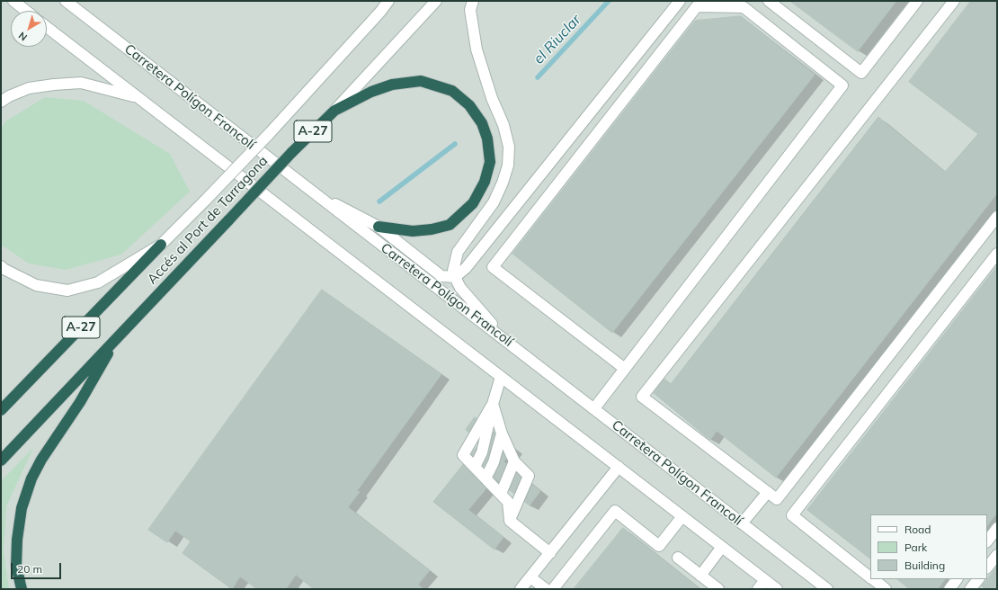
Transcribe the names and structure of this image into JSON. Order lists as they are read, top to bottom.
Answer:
{
  "streets": {
    "highway": ["A-27", "Accés al Port de Tarragona"],
    "street": ["Carretera Polígon Francolí"]
  },
  "water": ["el Riuclar"],
  "legend": ["Road", "Park", "Building"],
  "scale_bar": "20 m",
  "north": "bottom left"
}
